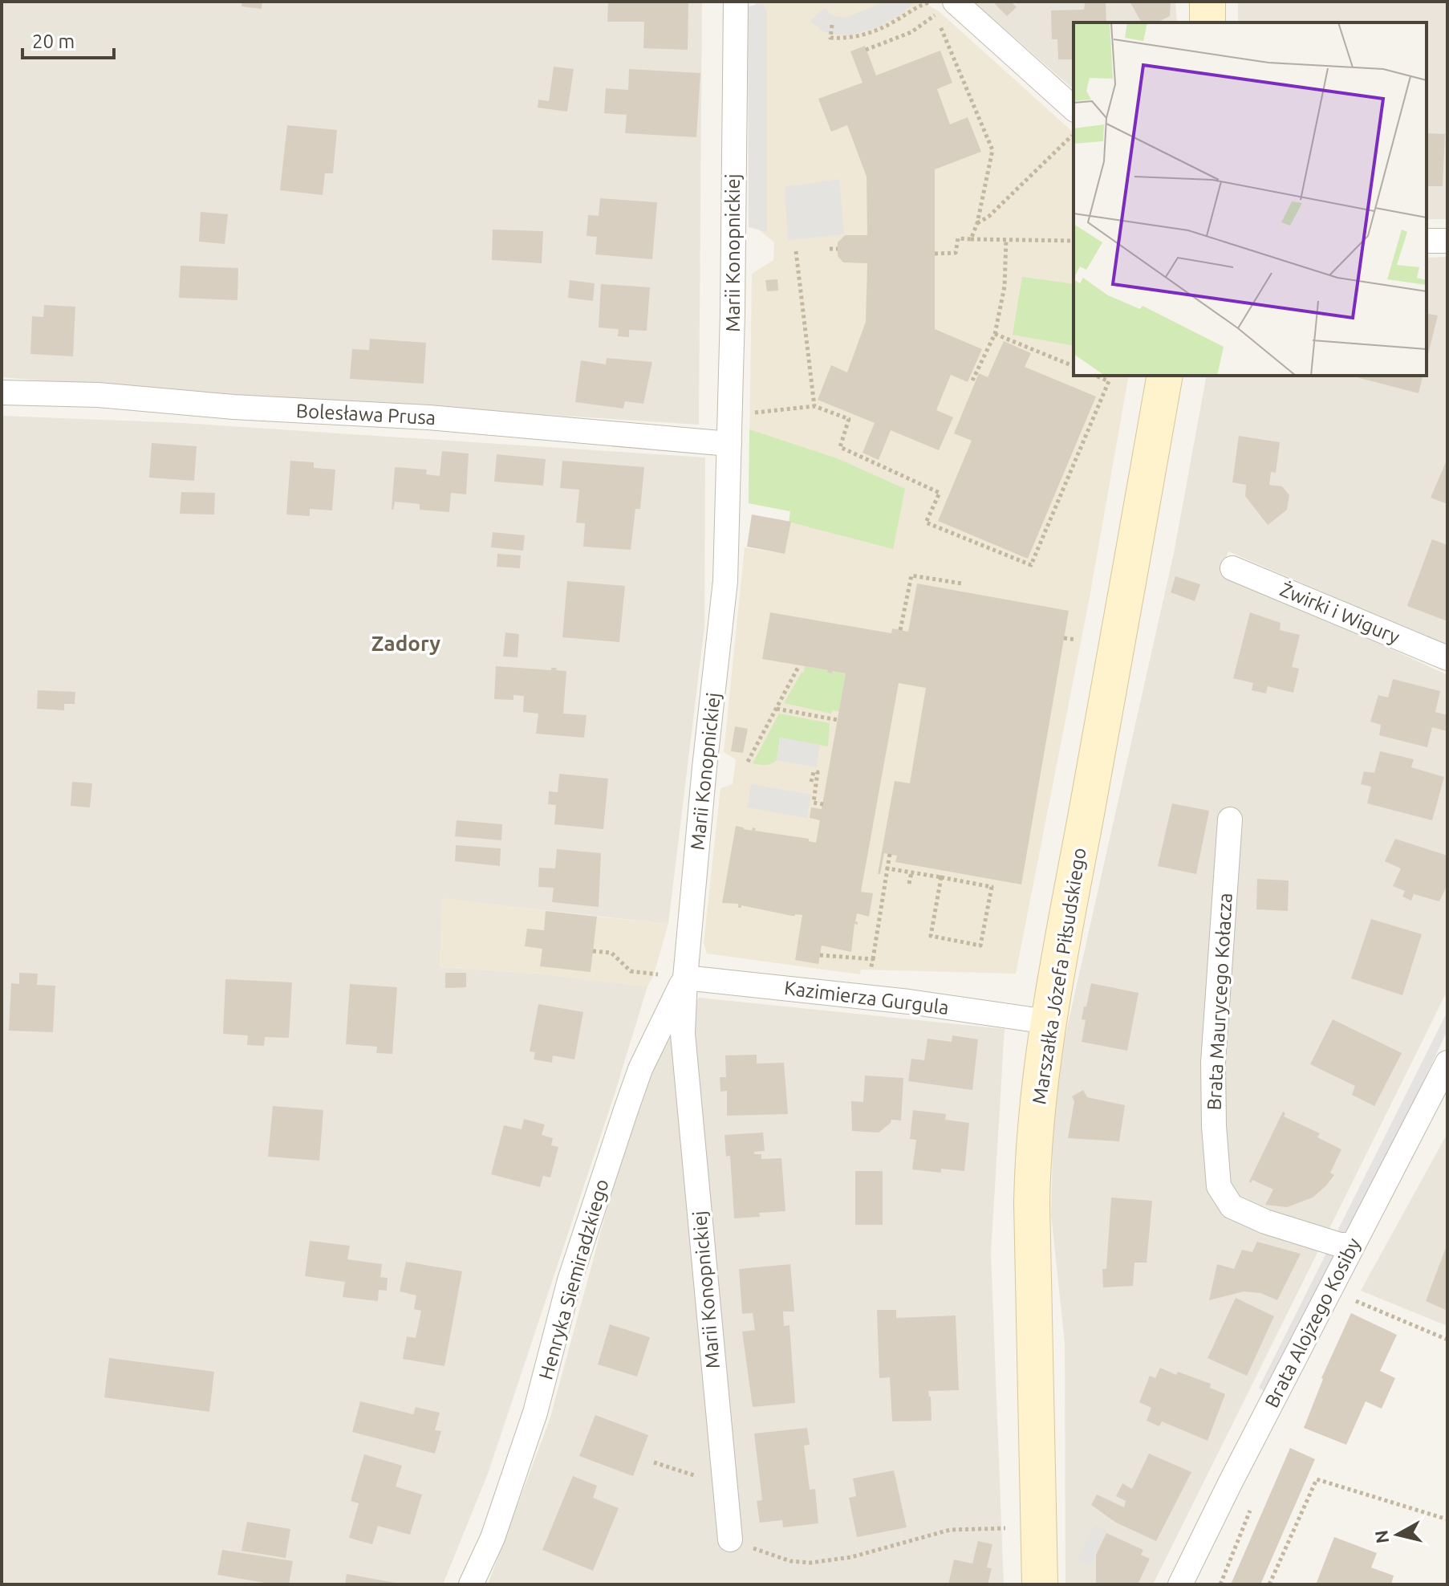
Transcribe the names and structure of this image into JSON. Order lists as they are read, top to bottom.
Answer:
{
  "streets": {
    "main road": ["Marszałka Józefa Piłsudskiego"],
    "street": [
      "Marii Konopnickiej",
      "Bolesława Prusa",
      "Żwirki i Wigury",
      "Kazimierza Gurgula",
      "Brata Maurycego Kołacza",
      "Henryka Siemiradzkiego",
      "Brata Alojzego Kosiby"
    ]
  },
  "crossings": [
    ["Marii Konopnickiej", "Bolesława Prusa"],
    ["Marii Konopnickiej", "Kazimierza Gurgula"],
    ["Marii Konopnickiej", "Henryka Siemiradzkiego"],
    ["Marszałka Józefa Piłsudskiego", "Kazimierza Gurgula"],
    ["Kazimierza Gurgula", "Henryka Siemiradzkiego"],
    ["Brata Maurycego Kołacza", "Brata Alojzego Kosiby"]
  ],
  "districts": ["Zadory"],
  "scale_bar": "20 m",
  "north": "left"
}
